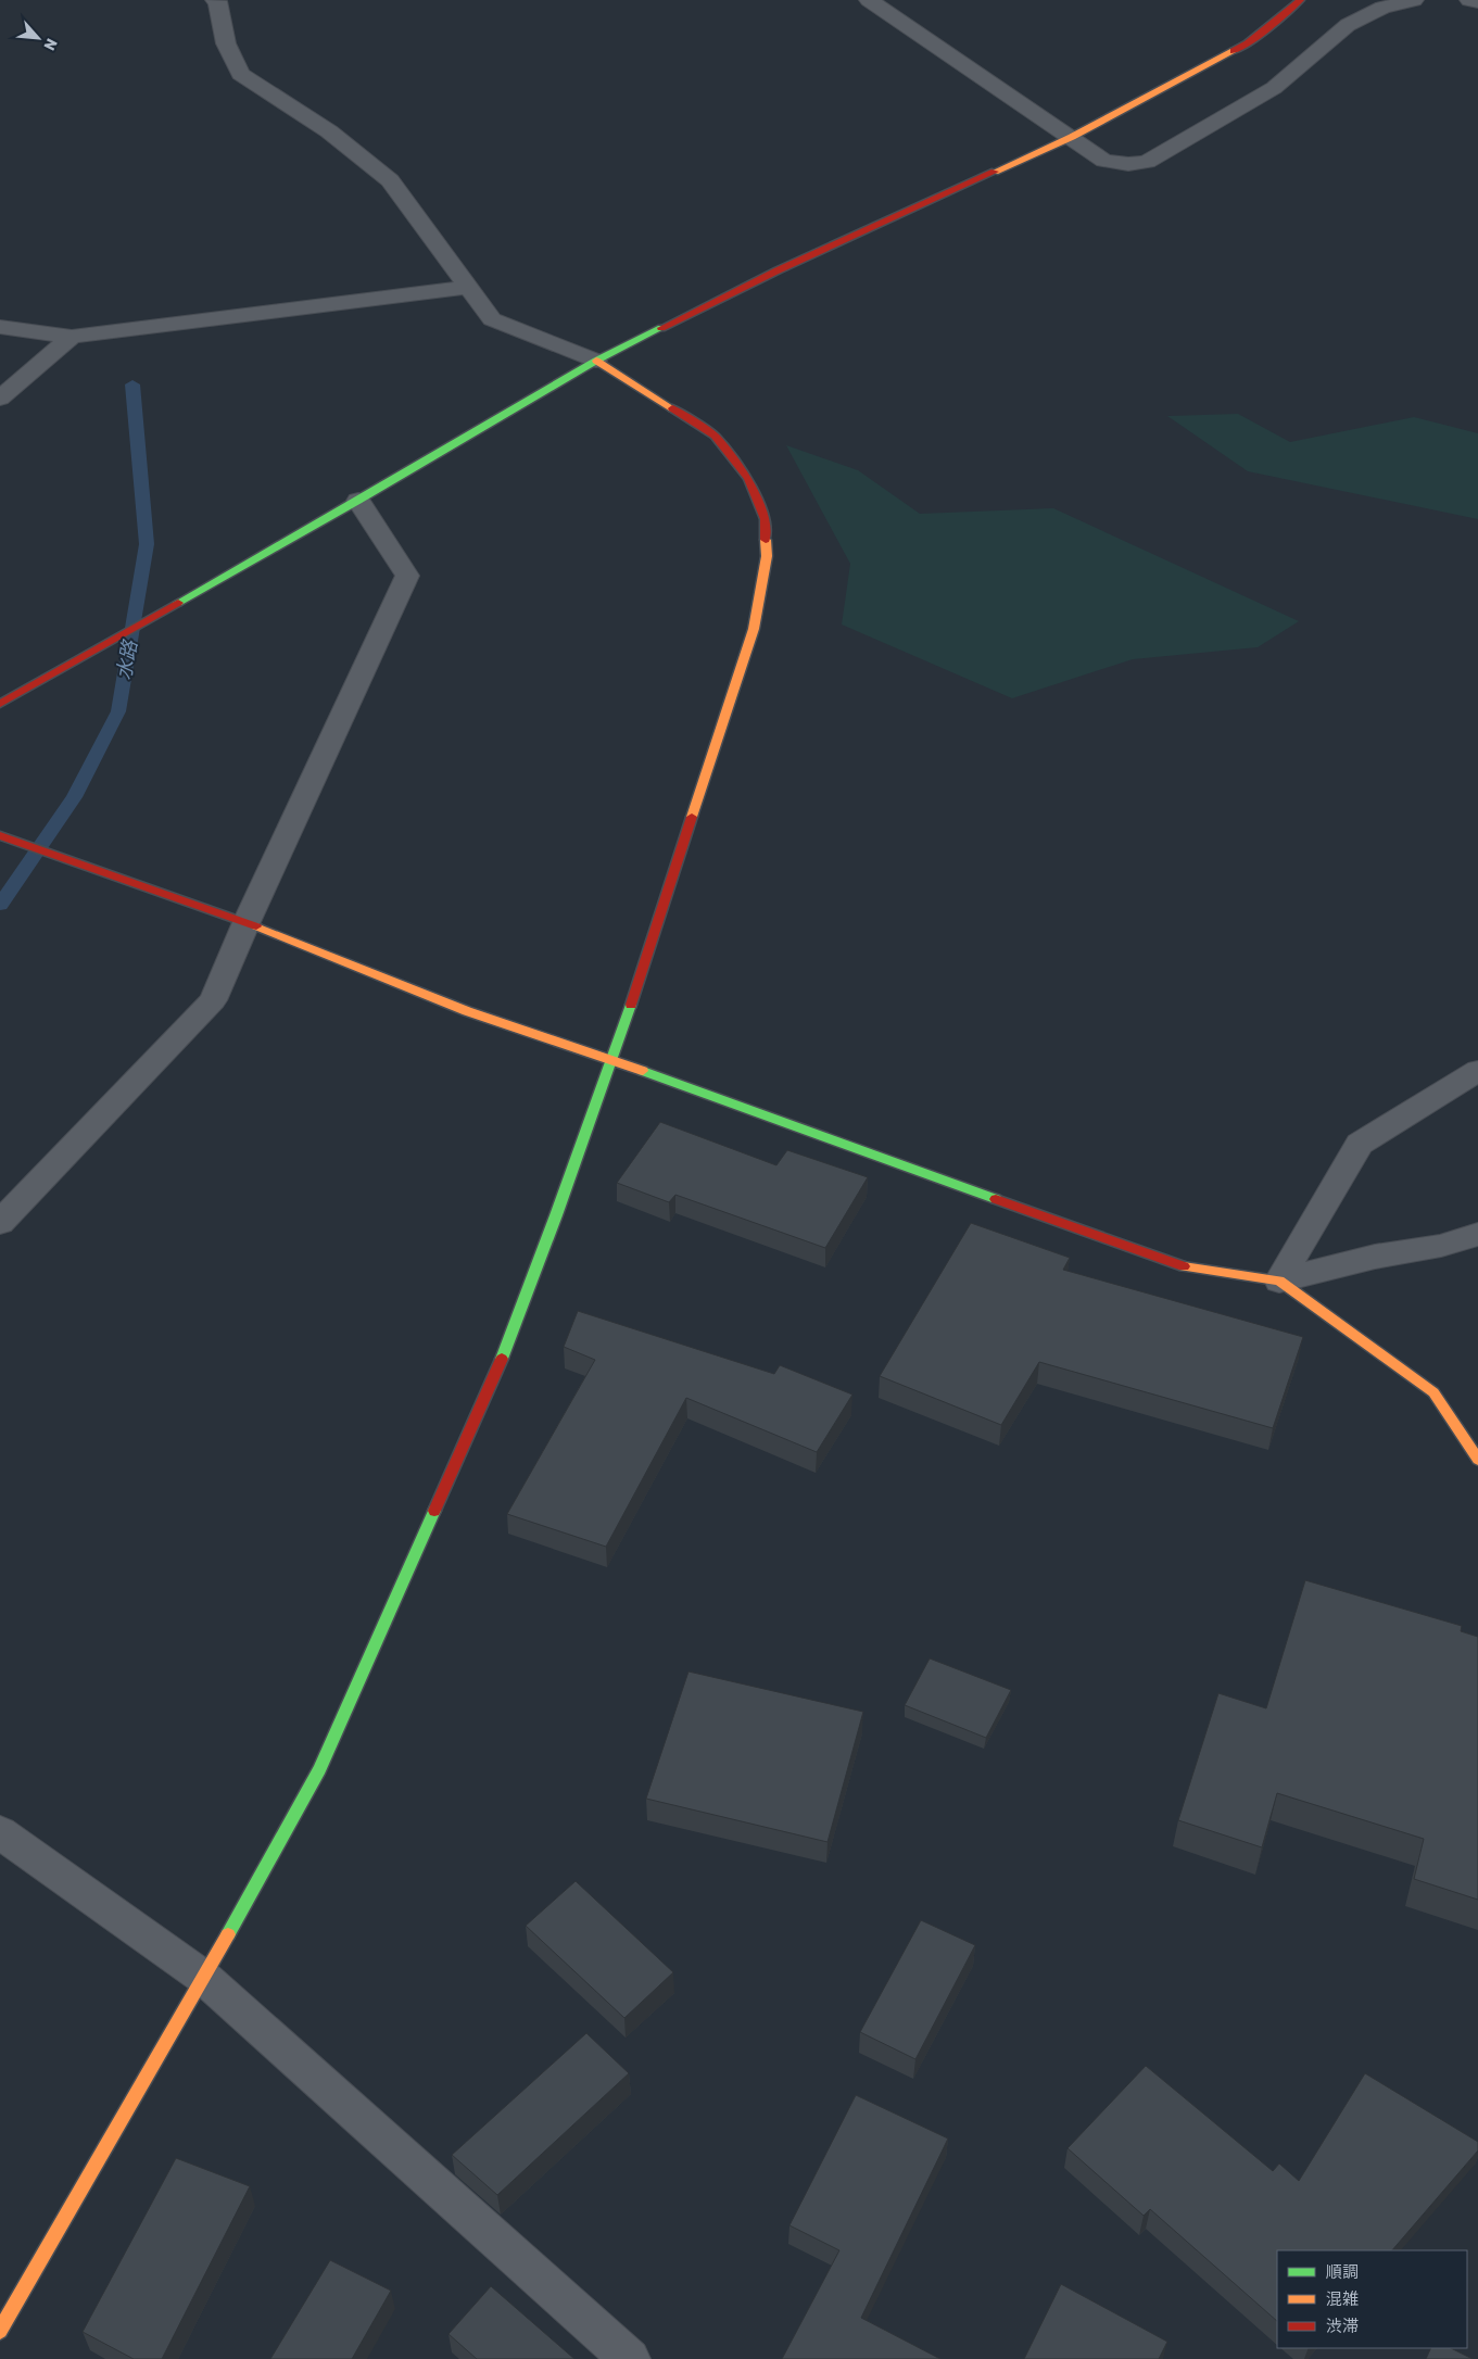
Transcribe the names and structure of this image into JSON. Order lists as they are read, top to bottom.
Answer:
{
  "water": ["水路"],
  "legend": ["順調", "混雑", "渋滞"],
  "north": "bottom right"
}
